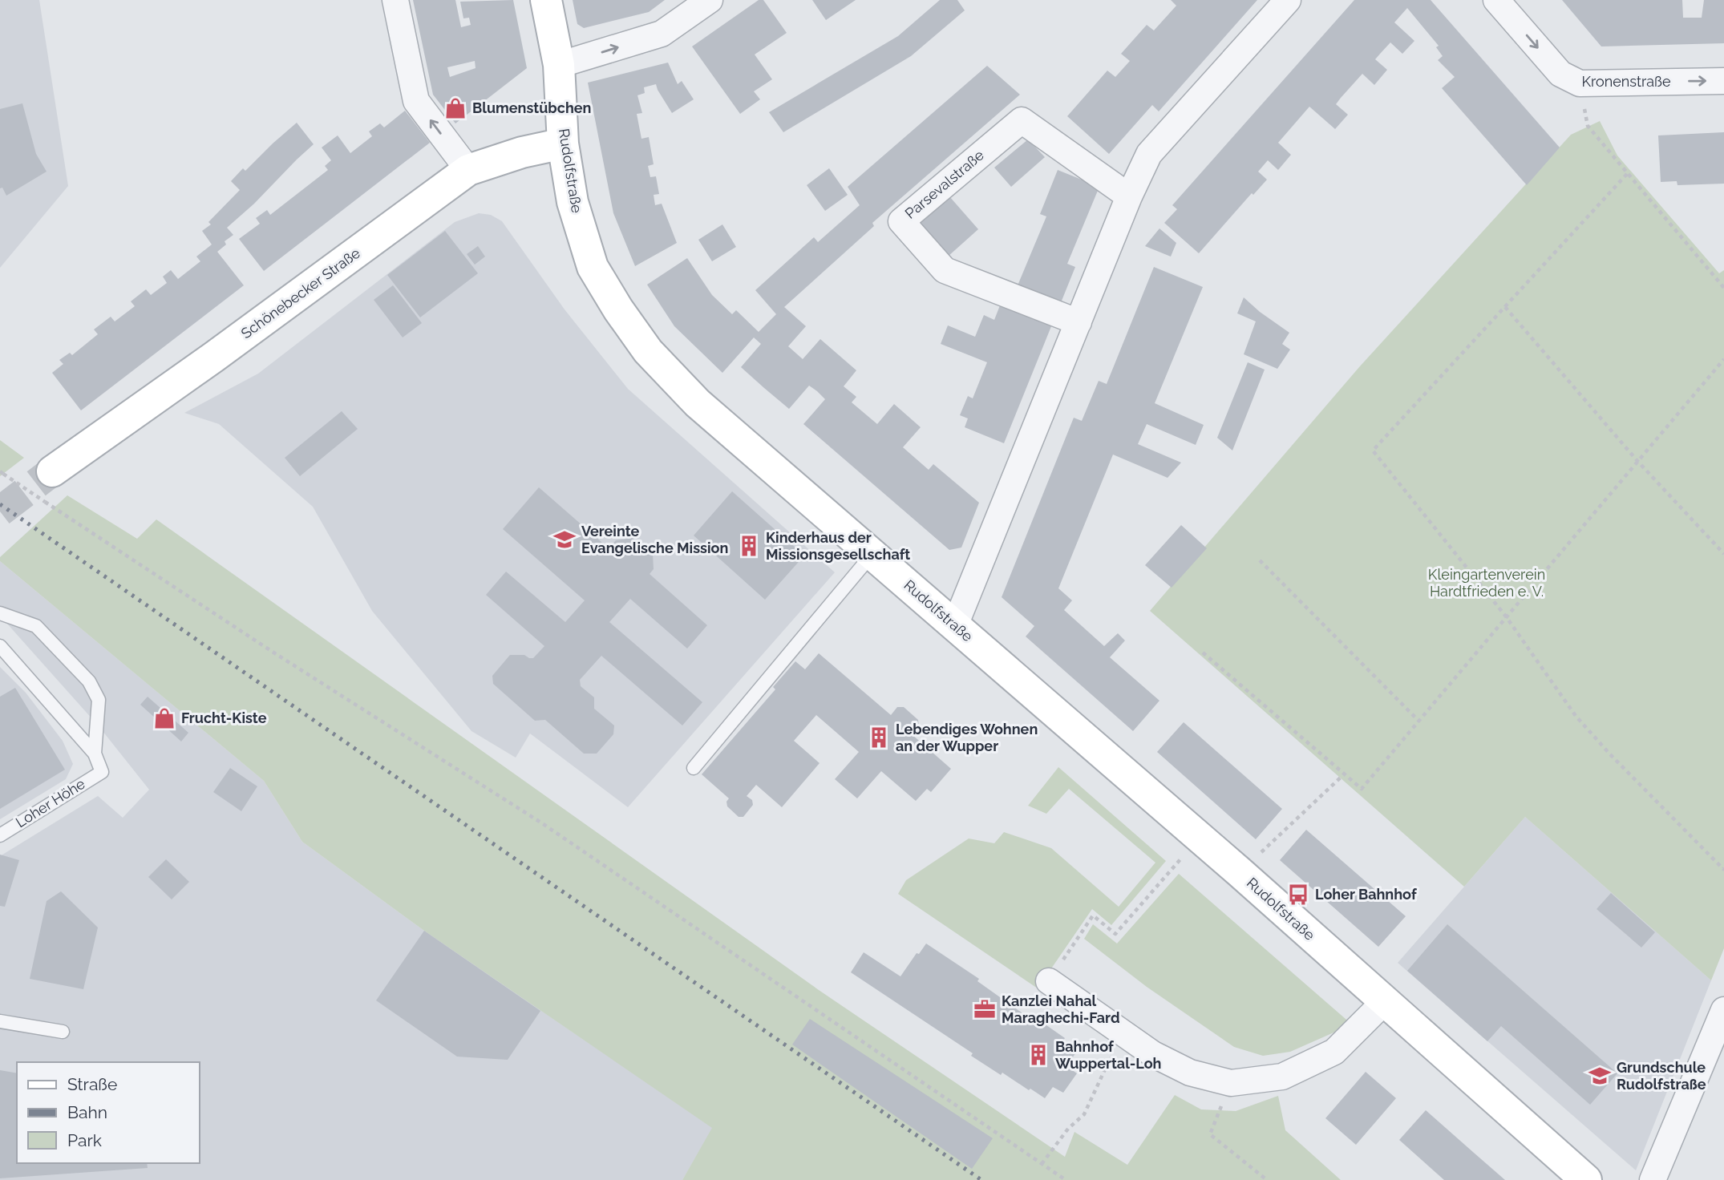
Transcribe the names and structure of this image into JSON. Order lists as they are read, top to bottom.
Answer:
{
  "streets": {
    "street": [
      "Kronenstraße",
      "Rudolfstraße",
      "Parsevalstraße",
      "Schönebecker Straße"
    ],
    "lane": ["Loher Höhe"]
  },
  "crossings": [
    ["Rudolfstraße", "Schönebecker Straße"]
  ],
  "one_way": ["Kronenstraße"],
  "parks": ["Kleingartenverein Hardtfrieden e. V."],
  "places": {
    "shop": ["Blumenstübchen", "Frucht-Kiste"],
    "school or university": ["Vereinte Evangelische Mission", "Grundschule Rudolfstraße"],
    "building": ["Kinderhaus der Missionsgesellschaft", "Lebendiges Wohnen an der Wupper", "Bahnhof Wuppertal-Loh"],
    "bus stop": ["Loher Bahnhof"],
    "office": ["Kanzlei Nahal Maraghechi-Fard"]
  },
  "legend": ["Straße", "Bahn", "Park"]
}
